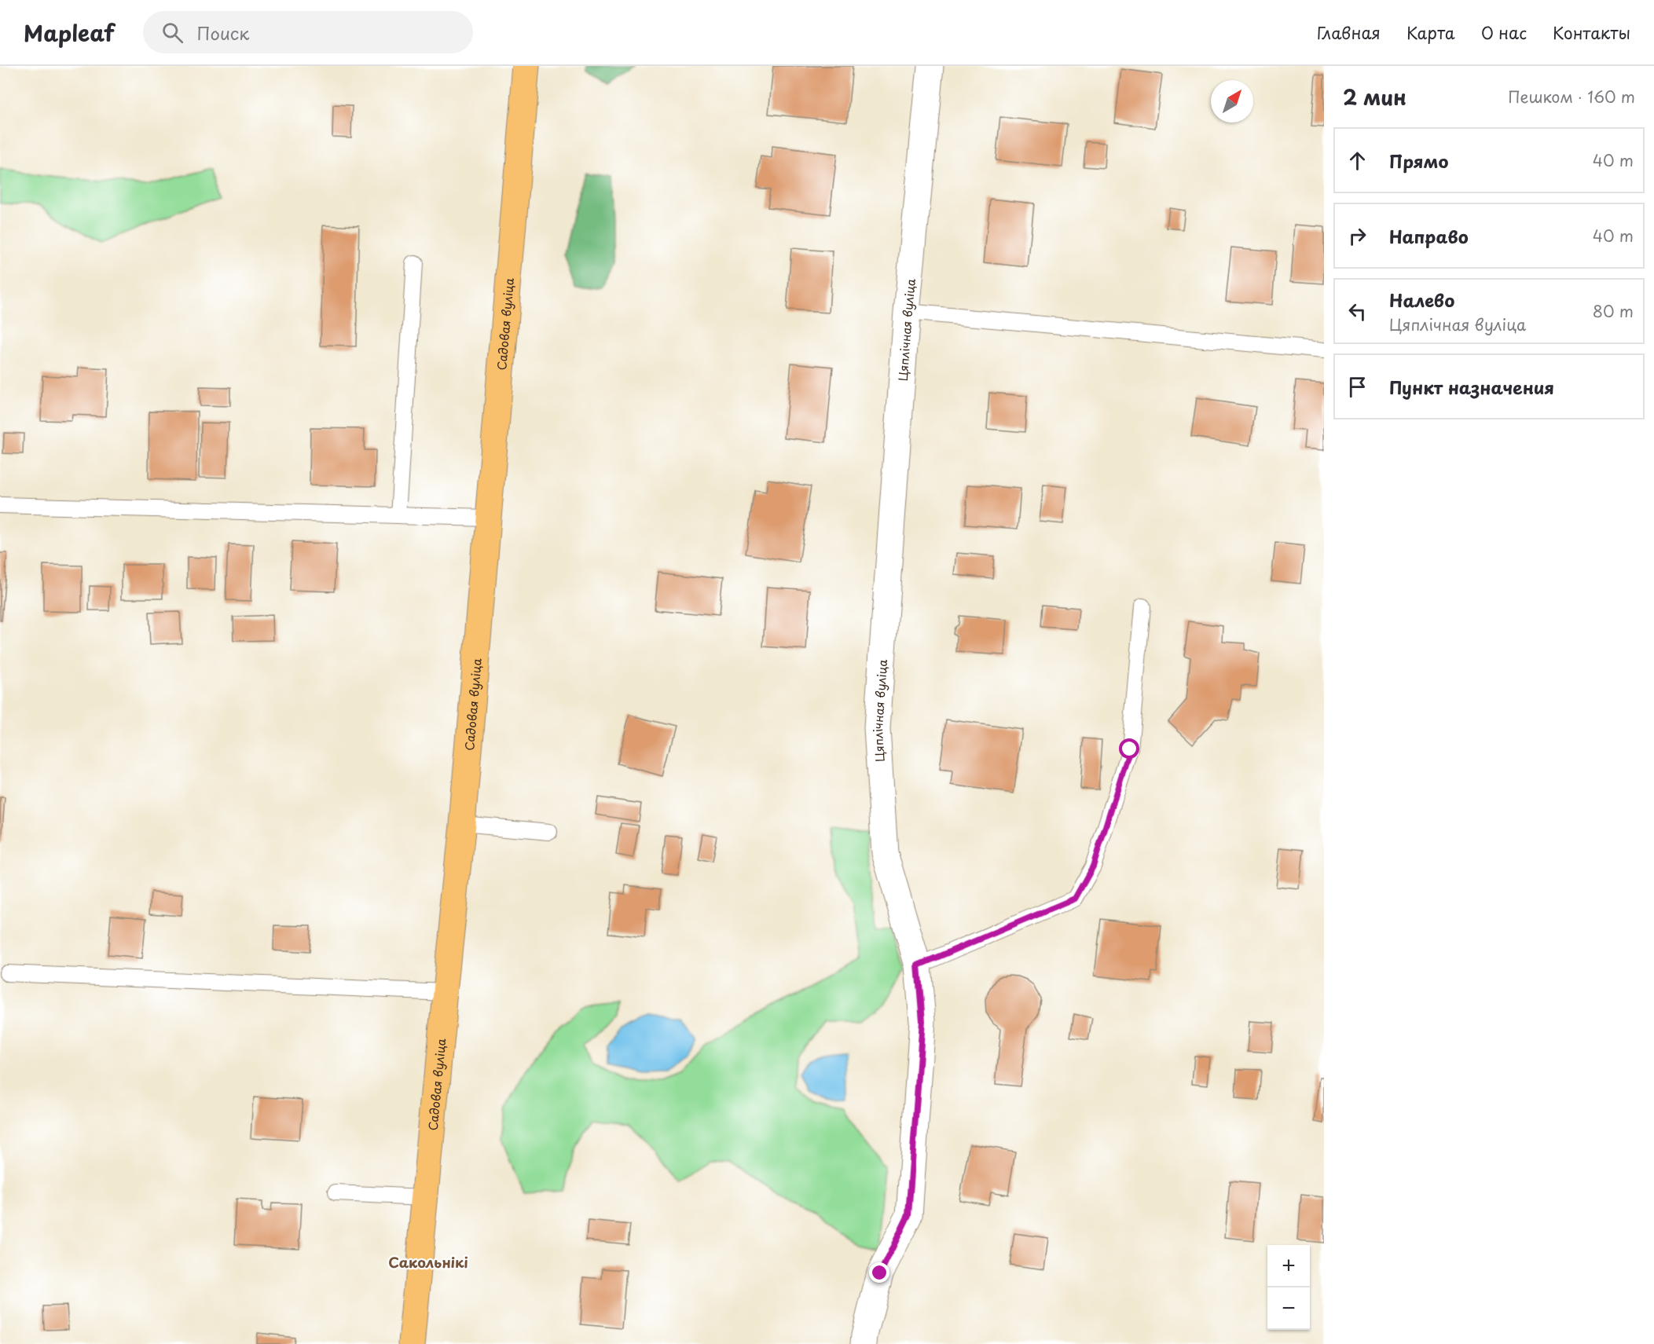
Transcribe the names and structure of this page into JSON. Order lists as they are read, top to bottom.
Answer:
{
  "streets": {
    "main road": ["Садовая вуліца"],
    "street": ["Цяплічная вуліца"]
  },
  "districts": ["Сакольнікі"],
  "north": "top right",
  "page": {
    "header": "Mapleaf",
    "search": "Поиск",
    "nav": [
      "Главная",
      "Карта",
      "О нас",
      "Контакты"
    ],
    "heading": ["2 мин", "Пешком · 160 m"],
    "list": [
      ["Прямо", "40 m"],
      ["Направо", "40 m"],
      ["Налево", "Цяплічная вуліца", "80 m"],
      "Пункт назначения"
    ],
    "map_buttons": ["+", "−"]
  }
}
